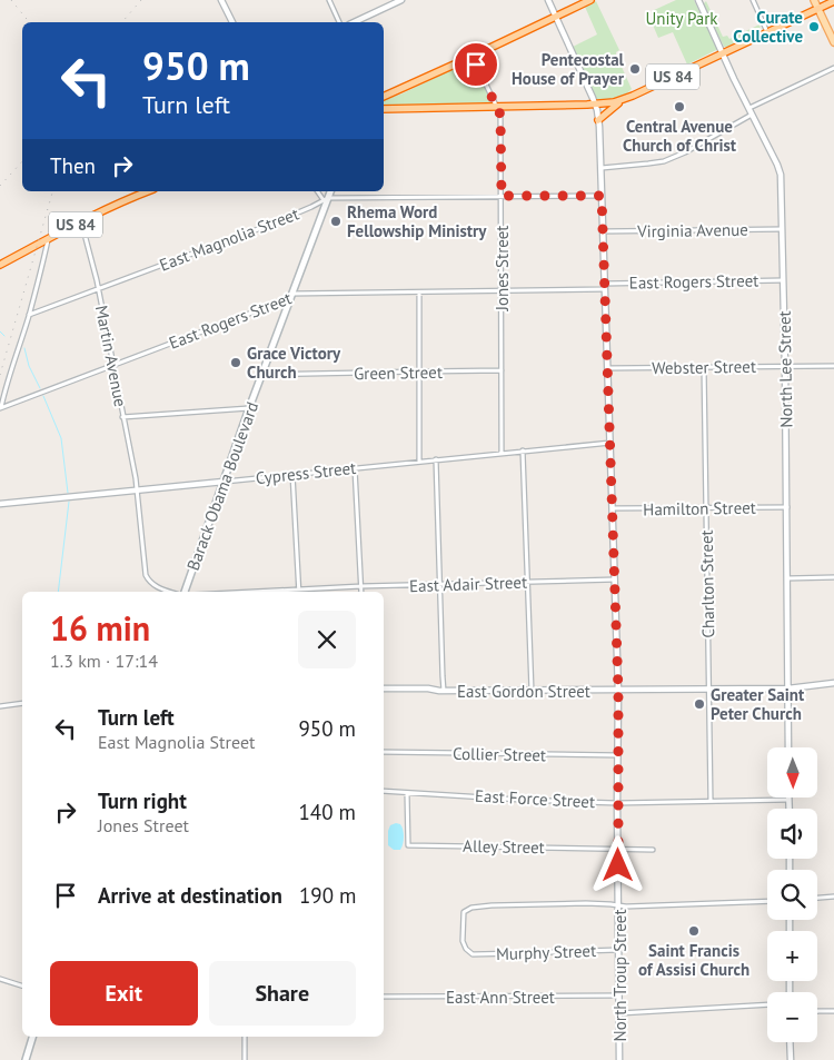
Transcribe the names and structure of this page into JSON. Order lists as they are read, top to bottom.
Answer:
{
  "streets": {
    "highway": ["US 84"],
    "main road": ["Barack Obama Boulevard"],
    "street": [
      "Virginia Avenue",
      "East Magnolia Street",
      "Jones Street",
      "East Rogers Street",
      "Martin Avenue",
      "Webster Street",
      "North Lee Street",
      "Green Street",
      "Cypress Street",
      "Hamilton Street",
      "East Adair Street",
      "Charlton Street",
      "East Gordon Street",
      "Collier Street",
      "East Force Street",
      "Alley Street",
      "Murphy Street",
      "North Troup Street",
      "East Ann Street"
    ]
  },
  "crossings": [
    ["US 84", "Jones Street"],
    ["US 84", "Martin Avenue"],
    ["US 84", "North Lee Street"],
    ["US 84", "North Troup Street"],
    ["Virginia Avenue", "North Lee Street"],
    ["Virginia Avenue", "North Troup Street"],
    ["East Magnolia Street", "Jones Street"],
    ["East Magnolia Street", "Martin Avenue"],
    ["East Magnolia Street", "Barack Obama Boulevard"],
    ["East Magnolia Street", "North Troup Street"],
    ["Jones Street", "East Rogers Street"],
    ["Jones Street", "Green Street"],
    ["Jones Street", "Cypress Street"],
    ["East Rogers Street", "Martin Avenue"],
    ["East Rogers Street", "North Lee Street"],
    ["East Rogers Street", "Barack Obama Boulevard"],
    ["East Rogers Street", "North Troup Street"],
    ["Martin Avenue", "Cypress Street"],
    ["Webster Street", "North Lee Street"],
    ["Webster Street", "Charlton Street"],
    ["Webster Street", "North Troup Street"],
    ["North Lee Street", "Hamilton Street"],
    ["North Lee Street", "East Gordon Street"],
    ["Green Street", "Barack Obama Boulevard"],
    ["Cypress Street", "Barack Obama Boulevard"],
    ["Cypress Street", "North Troup Street"],
    ["Hamilton Street", "Charlton Street"],
    ["Hamilton Street", "North Troup Street"],
    ["East Adair Street", "North Troup Street"],
    ["Charlton Street", "East Gordon Street"],
    ["Charlton Street", "East Force Street"],
    ["East Gordon Street", "North Troup Street"],
    ["Collier Street", "North Troup Street"],
    ["East Force Street", "Alley Street"],
    ["East Force Street", "North Troup Street"],
    ["Alley Street", "North Troup Street"],
    ["Murphy Street", "North Troup Street"],
    ["North Troup Street", "East Ann Street"]
  ],
  "parks": ["Unity Park"],
  "places": [
    "Curate Collective",
    "Pentecostal House of Prayer",
    "Central Avenue Church of Christ",
    "Rhema Word Fellowship Ministry",
    "Grace Victory Church",
    "Greater Saint Peter Church",
    "Saint Francis of Assisi Church"
  ],
  "north": "bottom",
  "page": {
    "turn": ["950 m", "Turn left"],
    "then": "Then",
    "heading": ["16 min", "1.3 km · 17:14"],
    "list": [
      {
        "name": "Turn left",
        "note": "East Magnolia Street",
        "value": "950 m"
      },
      {
        "name": "Turn right",
        "note": "Jones Street",
        "value": "140 m"
      },
      {
        "name": "Arrive at destination",
        "value": "190 m"
      }
    ],
    "map_buttons": ["+", "−"],
    "buttons": ["Exit", "Share"]
  }
}
